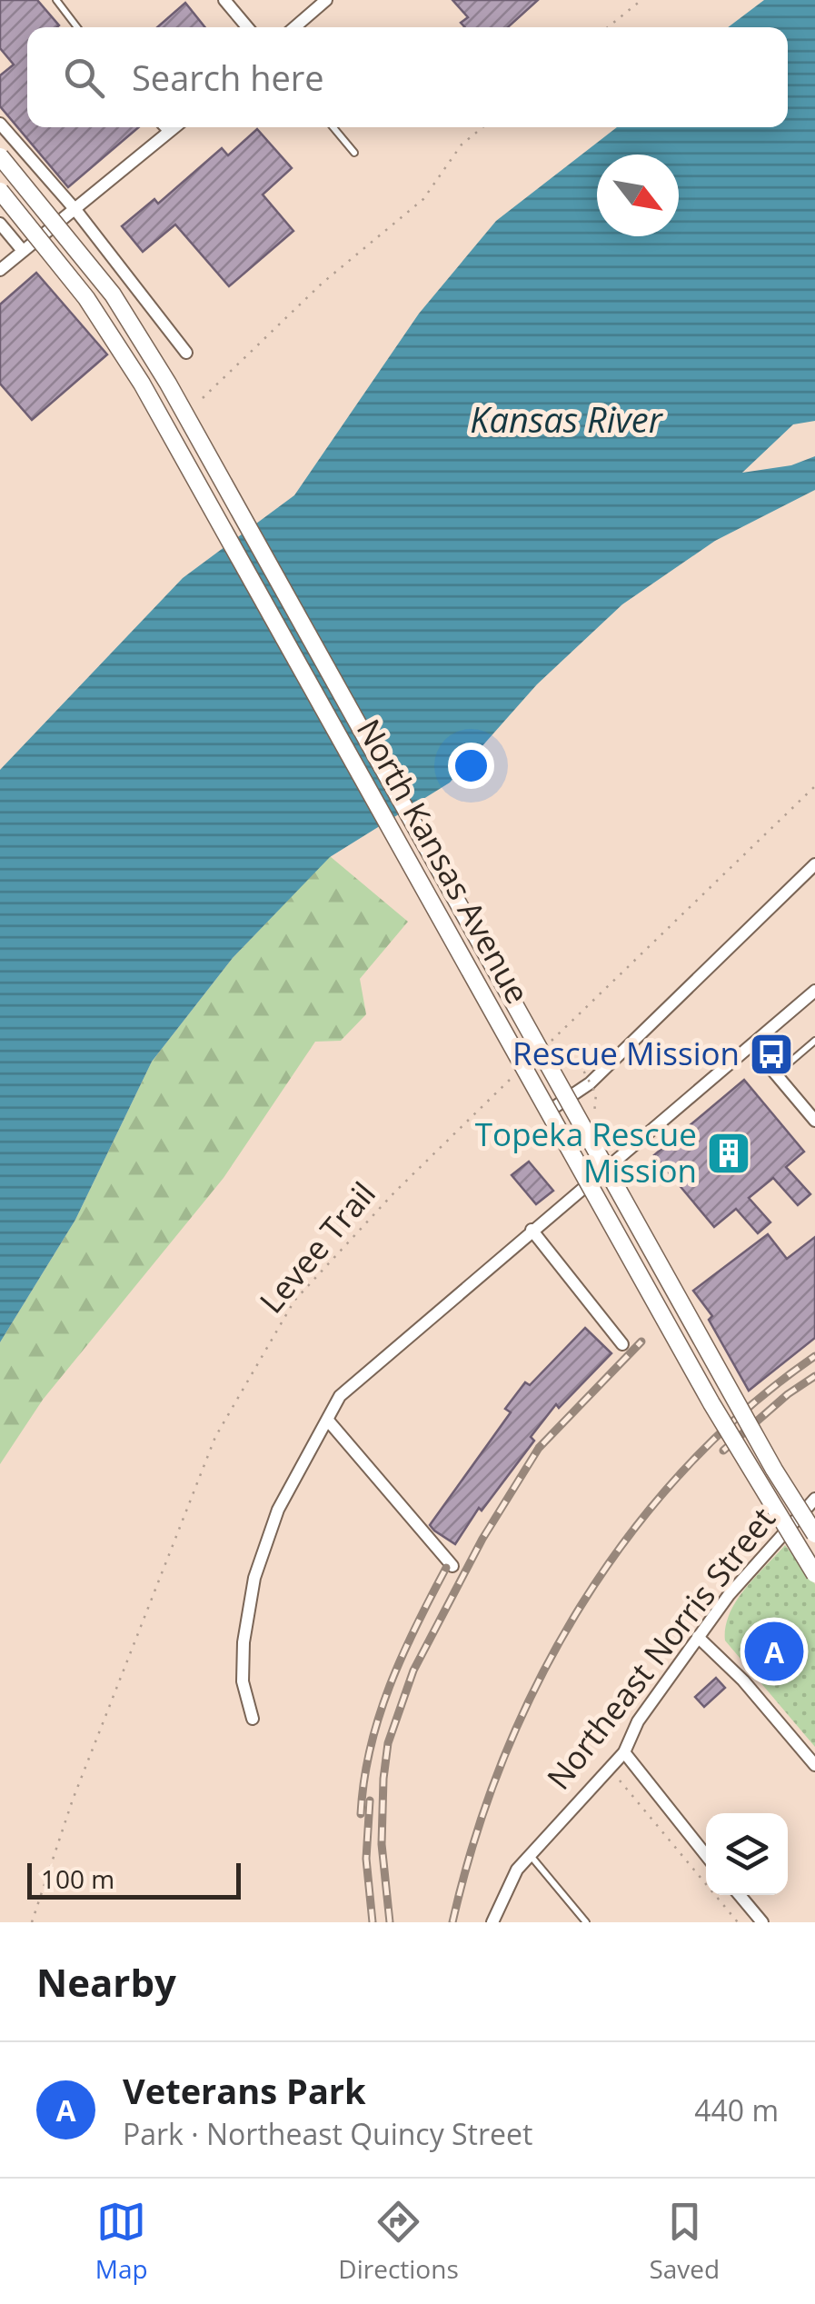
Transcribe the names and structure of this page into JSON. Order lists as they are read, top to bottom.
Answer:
{
  "streets": {
    "main road": ["North Kansas Avenue"],
    "street": ["Northeast Norris Street"],
    "path": ["Levee Trail"]
  },
  "water": ["Kansas River"],
  "places": {
    "bus stop": ["Rescue Mission"],
    "building": ["Topeka Rescue Mission"]
  },
  "scale_bar": "100 m",
  "north": "bottom right",
  "page": {
    "search": "Search here",
    "pins": "A",
    "scale": "100 m",
    "heading": "Nearby",
    "list": [
      {
        "mark": "A",
        "name": "Veterans Park",
        "note": "Park · Northeast Quincy Street",
        "value": "440 m"
      }
    ],
    "nav": ["Map", "Directions", "Saved"]
  }
}
